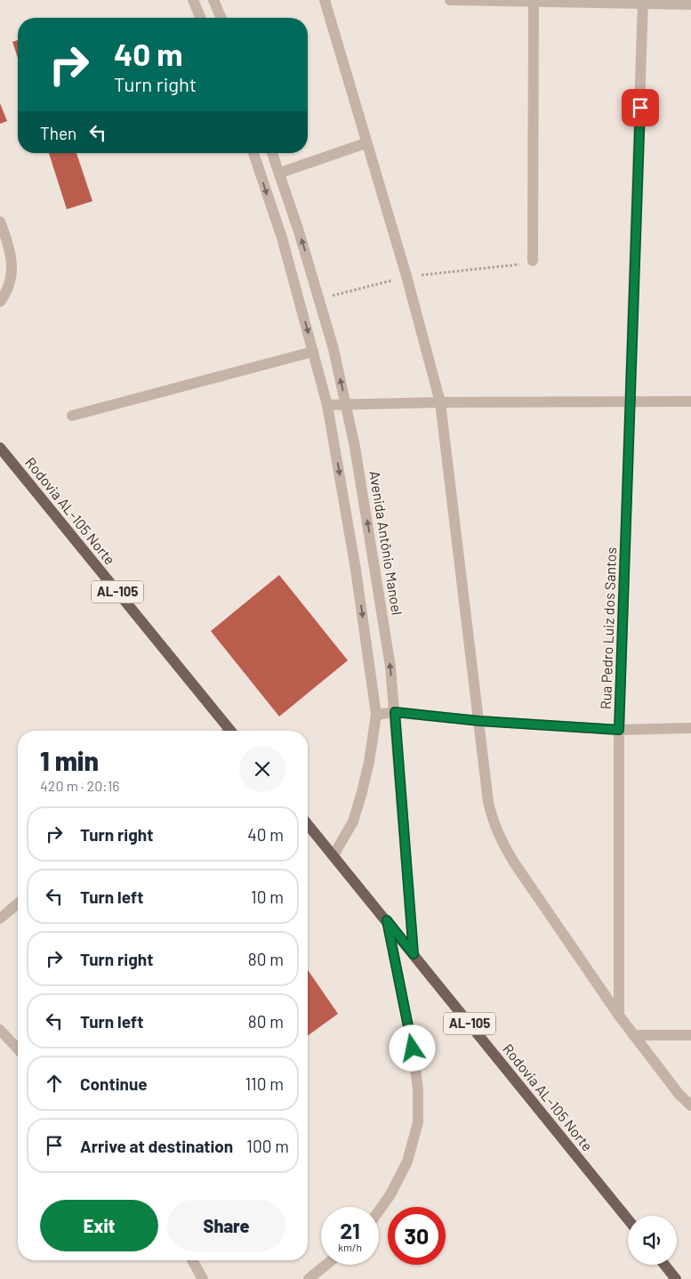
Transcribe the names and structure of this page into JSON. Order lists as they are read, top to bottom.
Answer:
{
  "streets": {
    "main road": ["Rodovia AL-105 Norte", "AL-105"],
    "street": ["Avenida Antônio Manoel", "Rua Pedro Luiz dos Santos"]
  },
  "crossings": [
    ["Rodovia AL-105 Norte", "Avenida Antônio Manoel"]
  ],
  "page": {
    "turn": ["40 m", "Turn right"],
    "then": "Then",
    "heading": ["1 min", "420 m · 20:16"],
    "list": [
      {
        "name": "Turn right",
        "value": "40 m"
      },
      {
        "name": "Turn left",
        "value": "10 m"
      },
      {
        "name": "Turn right",
        "value": "80 m"
      },
      {
        "name": "Turn left",
        "value": "80 m"
      },
      {
        "name": "Continue",
        "value": "110 m"
      },
      {
        "name": "Arrive at destination",
        "value": "100 m"
      }
    ],
    "buttons": ["Exit", "Share"],
    "speed": "21 km/h",
    "limit": "30"
  }
}
